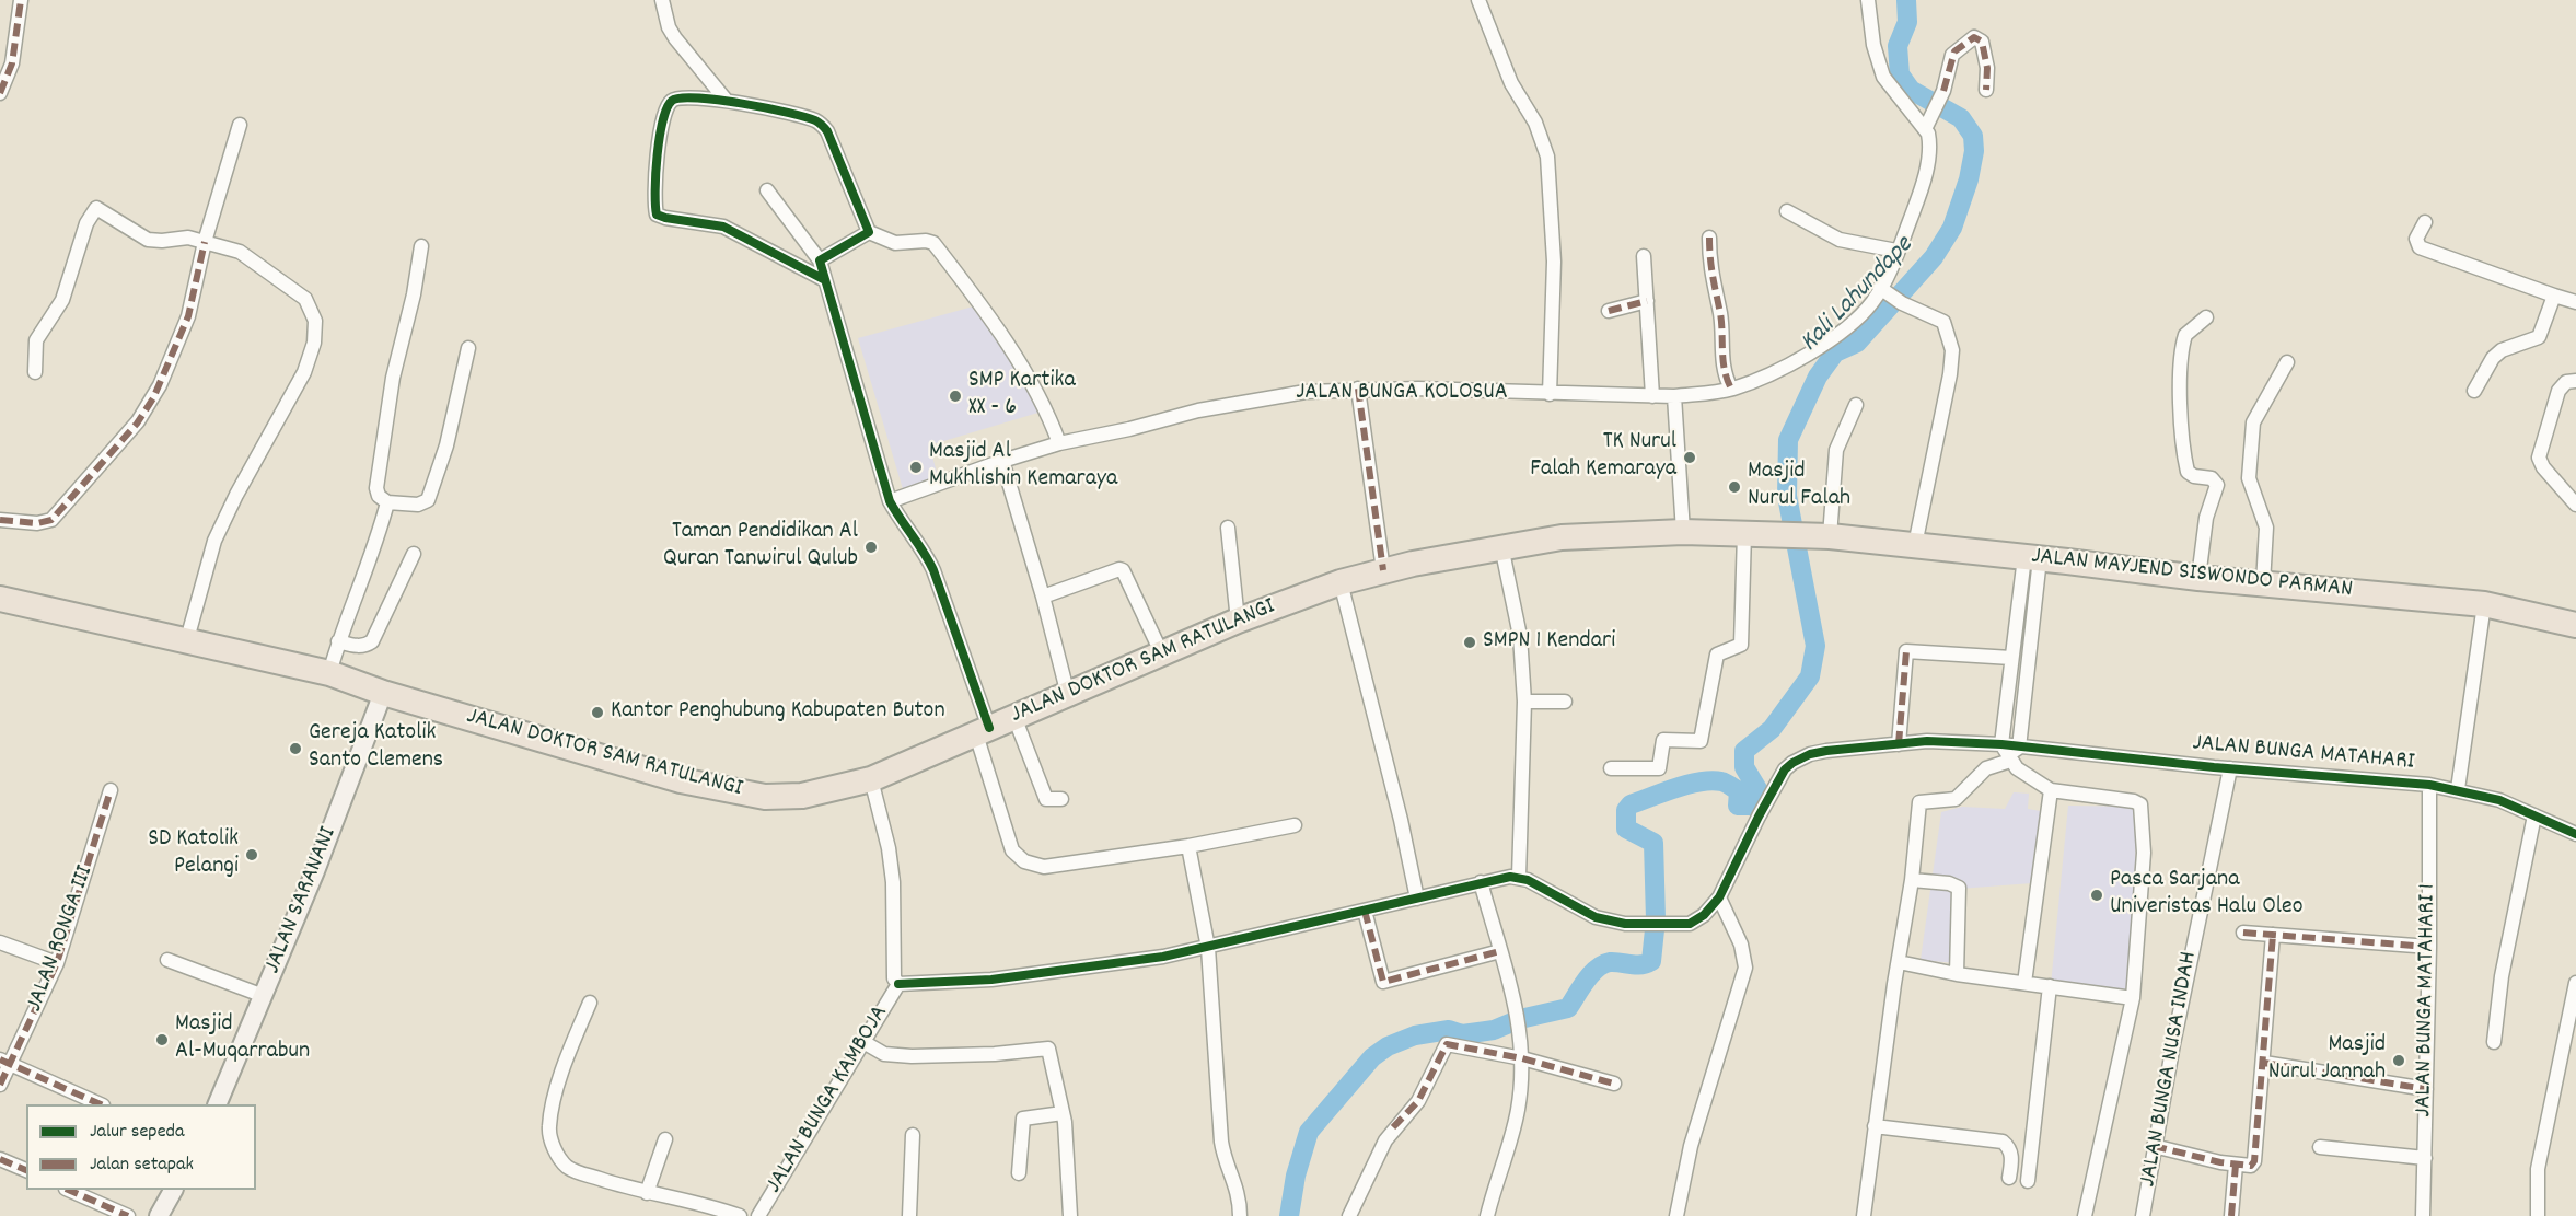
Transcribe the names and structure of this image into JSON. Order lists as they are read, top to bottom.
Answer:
{
  "streets": {
    "highway": ["JALAN MAYJEND SISWONDO PARMAN", "JALAN DOKTOR SAM RATULANGI"],
    "street": [
      "JALAN BUNGA KOLOSUA",
      "JALAN BUNGA MATAHARI",
      "JALAN SARANANI",
      "JALAN RONGA III",
      "JALAN BUNGA MATAHARI 1",
      "JALAN BUNGA NUSA INDAH",
      "JALAN BUNGA KAMBOJA"
    ]
  },
  "crossings": [
    ["JALAN MAYJEND SISWONDO PARMAN", "JALAN DOKTOR SAM RATULANGI"],
    ["JALAN DOKTOR SAM RATULANGI", "JALAN SARANANI"],
    ["JALAN BUNGA MATAHARI", "JALAN BUNGA MATAHARI 1"],
    ["JALAN BUNGA MATAHARI", "JALAN BUNGA NUSA INDAH"]
  ],
  "water": ["Kali Lahundape"],
  "places": [
    "SMP Kartika XX - 6",
    "TK Nurul Falah Kemaraya",
    "Masjid Al Mukhlishin Kemaraya",
    "Masjid Nurul Falah",
    "Taman Pendidikan Al Quran Tanwirul Qulub",
    "SMPN 1 Kendari",
    "Kantor Penghubung Kabupaten Buton",
    "Gereja Katolik Santo Clemens",
    "SD Katolik Pelangi",
    "Pasca Sarjana Univeristas Halu Oleo",
    "Masjid Al-Muqarrabun",
    "Masjid Nurul Jannah"
  ],
  "legend": ["Jalur sepeda", "Jalan setapak"]
}
